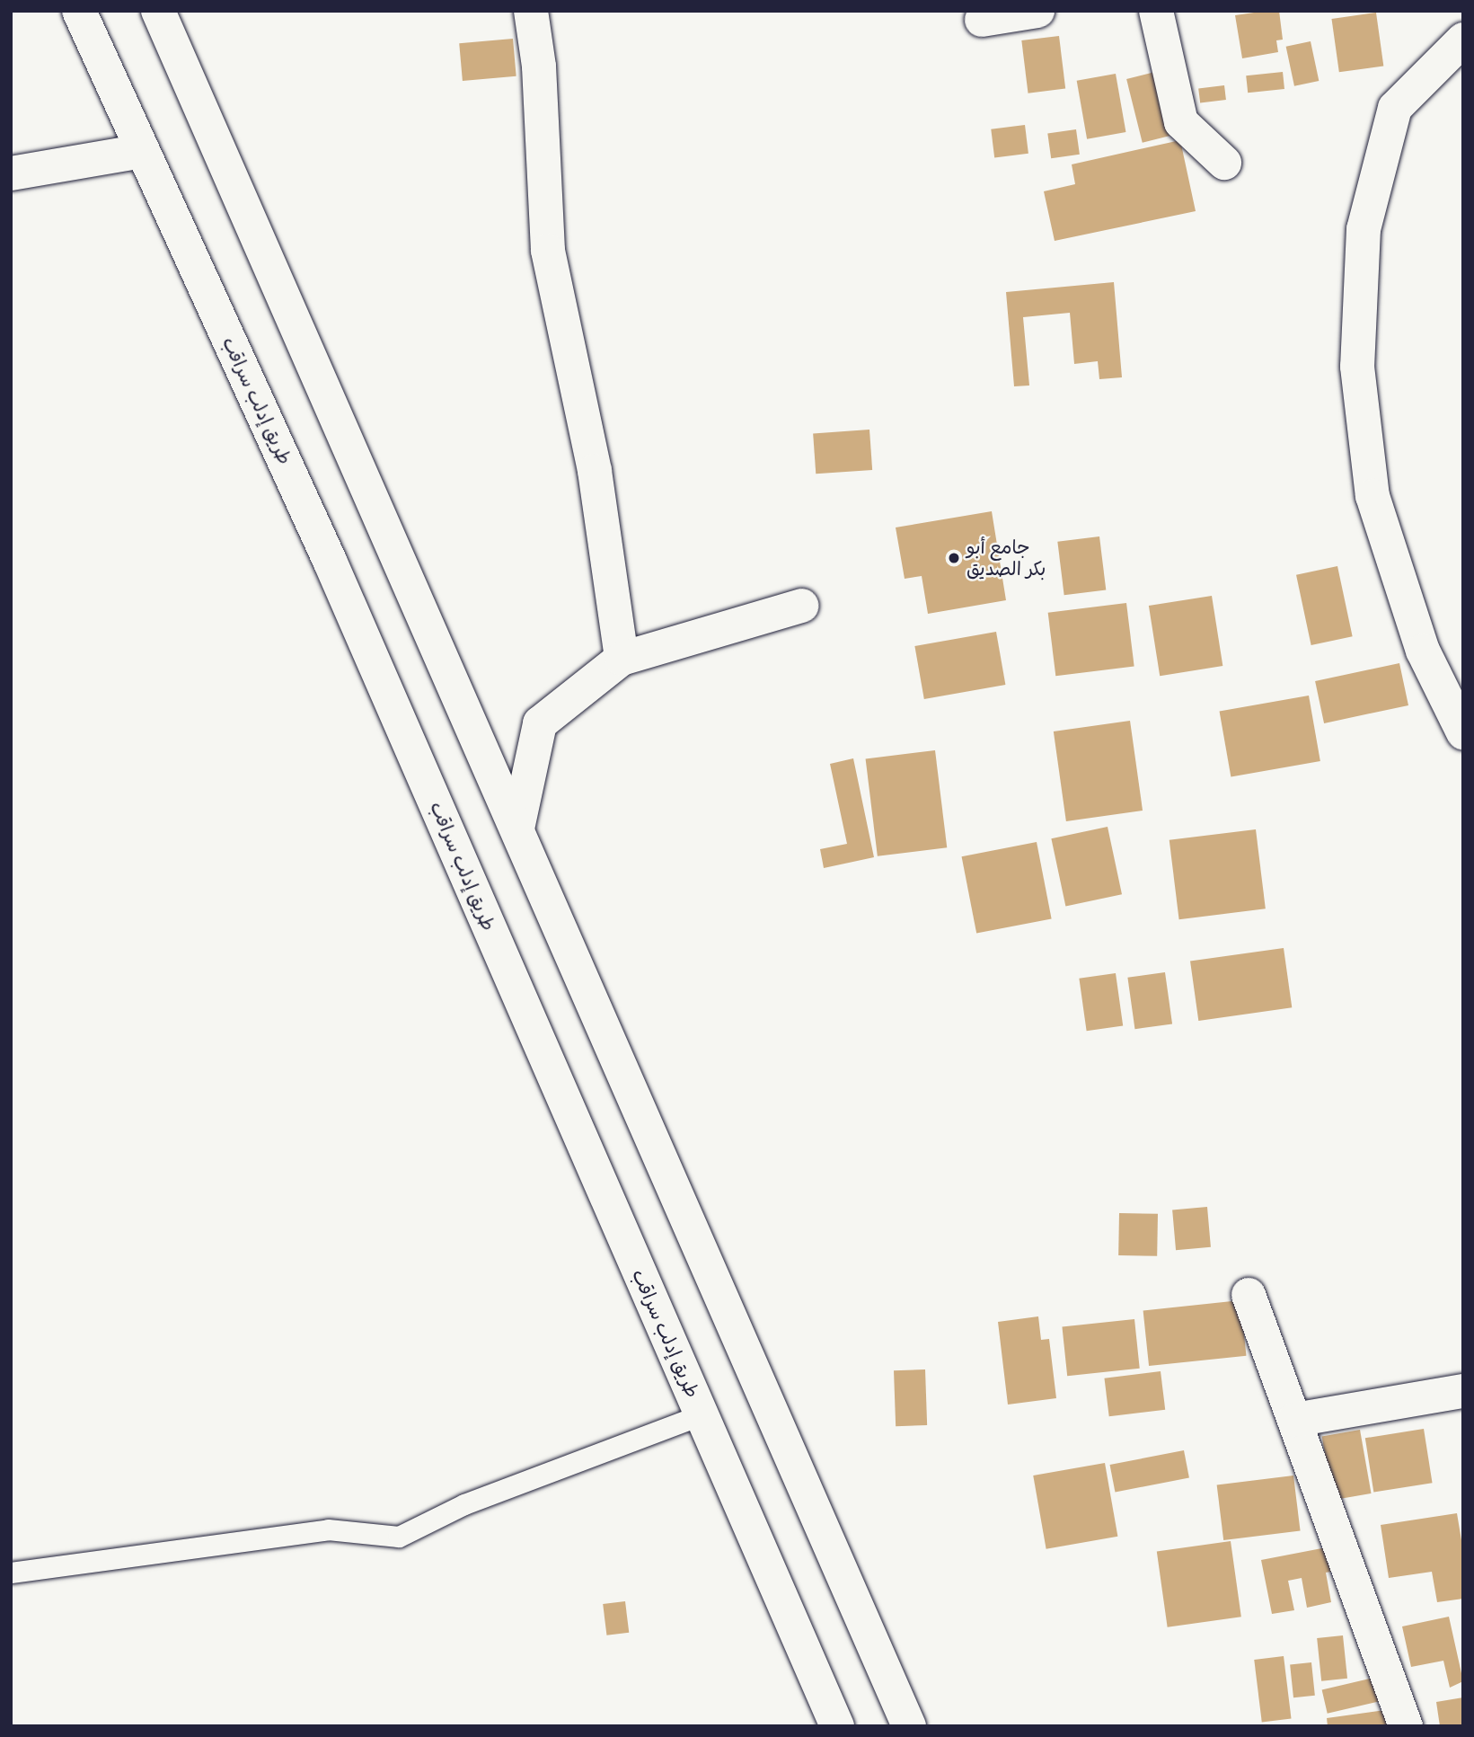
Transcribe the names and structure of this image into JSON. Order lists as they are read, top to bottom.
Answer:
{
  "streets": {
    "main road": ["طريق إدلب سراقب"]
  },
  "places": ["جامع أبو بكر الصديق"]
}
